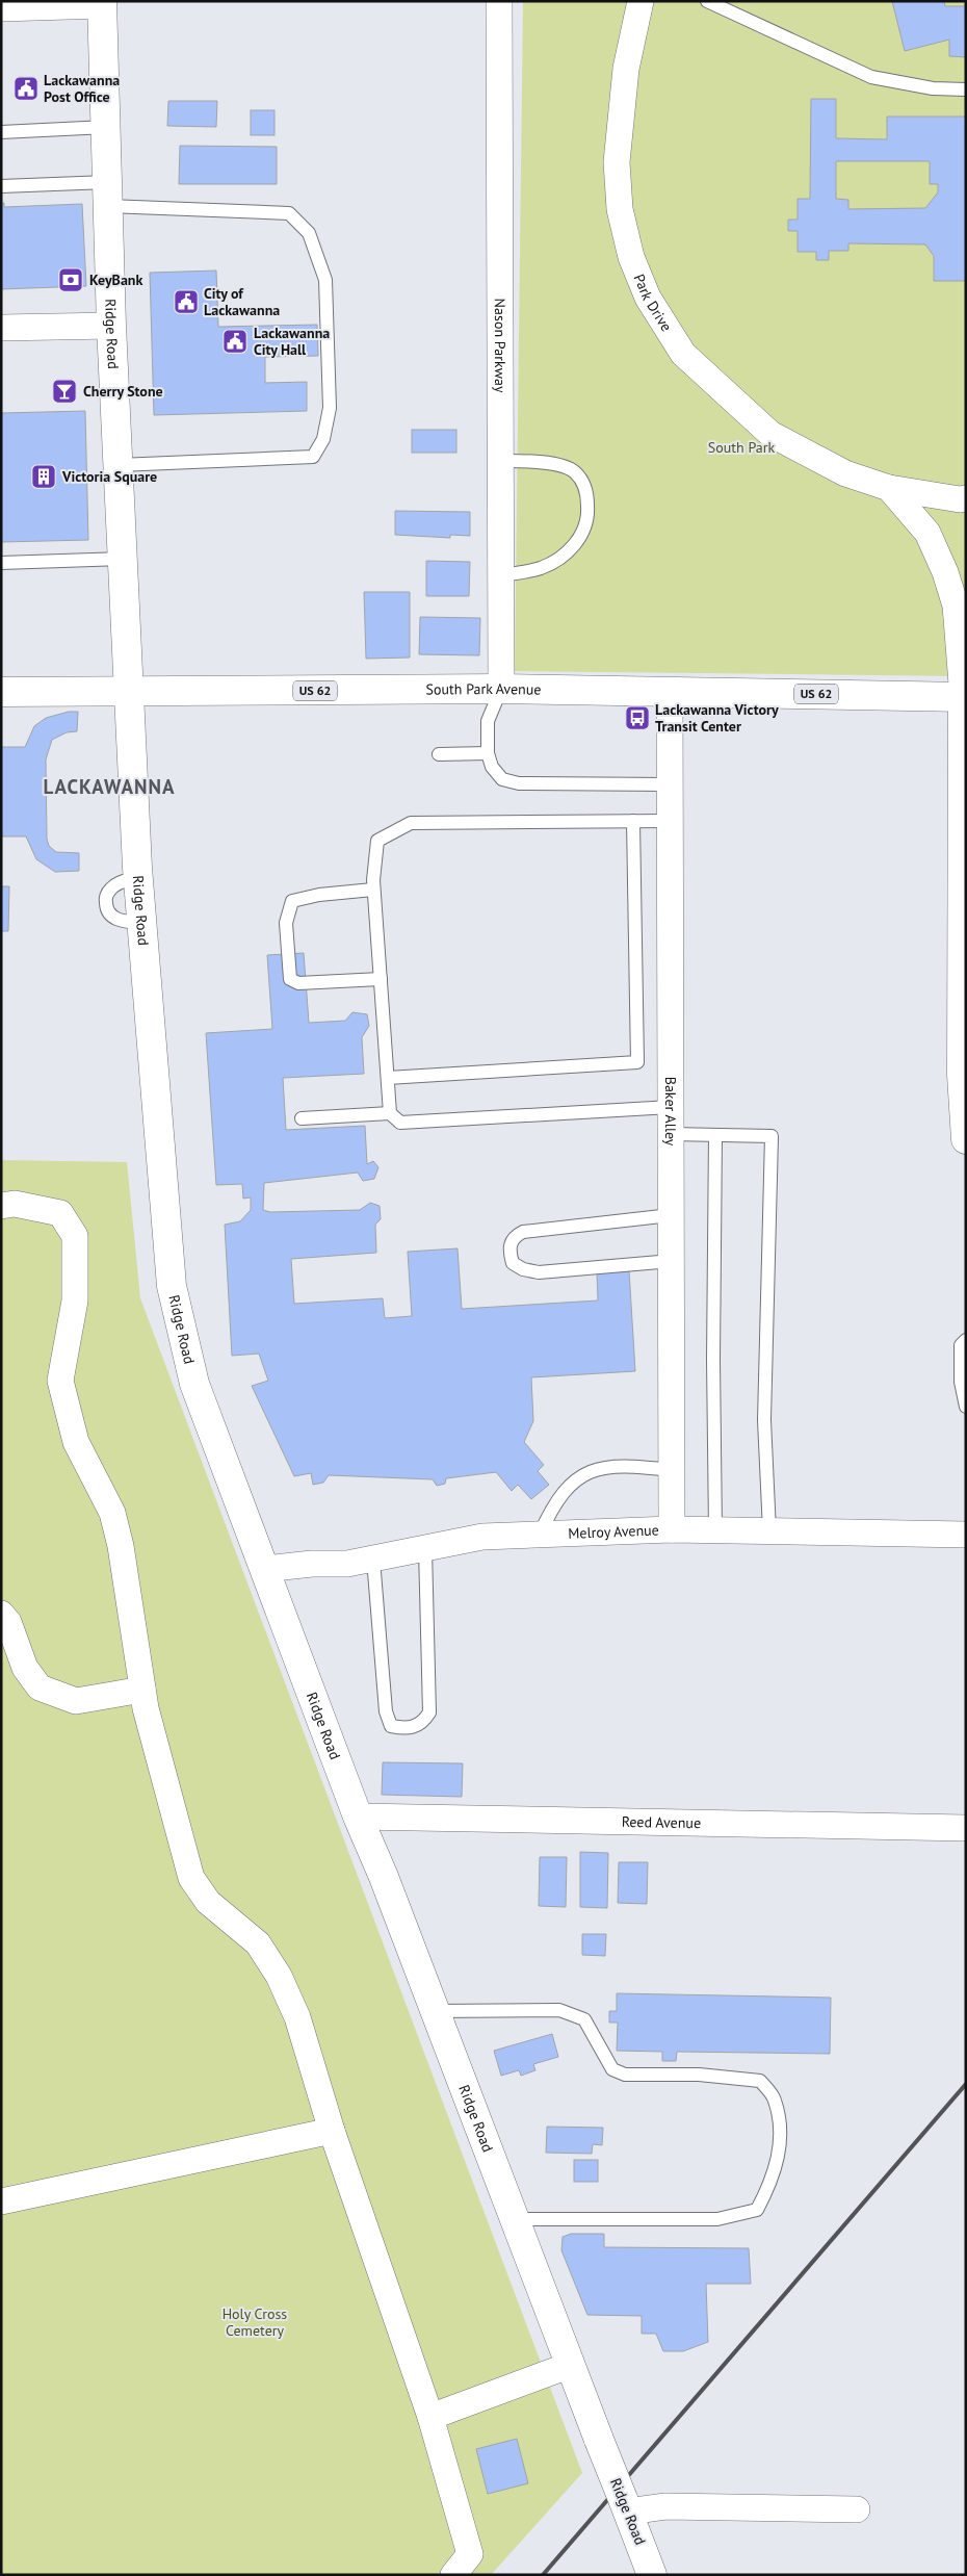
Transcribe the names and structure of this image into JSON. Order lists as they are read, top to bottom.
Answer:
{
  "streets": {
    "main road": ["Ridge Road", "South Park Avenue", "US 62"],
    "street": [
      "Park Drive",
      "Nason Parkway",
      "Baker Alley",
      "Melroy Avenue",
      "Reed Avenue"
    ]
  },
  "crossings": [
    ["Ridge Road", "South Park Avenue"],
    ["Ridge Road", "Melroy Avenue"],
    ["Ridge Road", "Reed Avenue"],
    ["Nason Parkway", "South Park Avenue"],
    ["South Park Avenue", "Baker Alley"],
    ["Baker Alley", "Melroy Avenue"]
  ],
  "districts": ["LACKAWANNA"],
  "parks": ["South Park", "Holy Cross Cemetery"],
  "places": {
    "public building": ["Lackawanna Post Office", "City of Lackawanna", "Lackawanna City Hall"],
    "bank": ["KeyBank"],
    "bar": ["Cherry Stone"],
    "building": ["Victoria Square"],
    "bus stop": ["Lackawanna Victory Transit Center"]
  }
}
